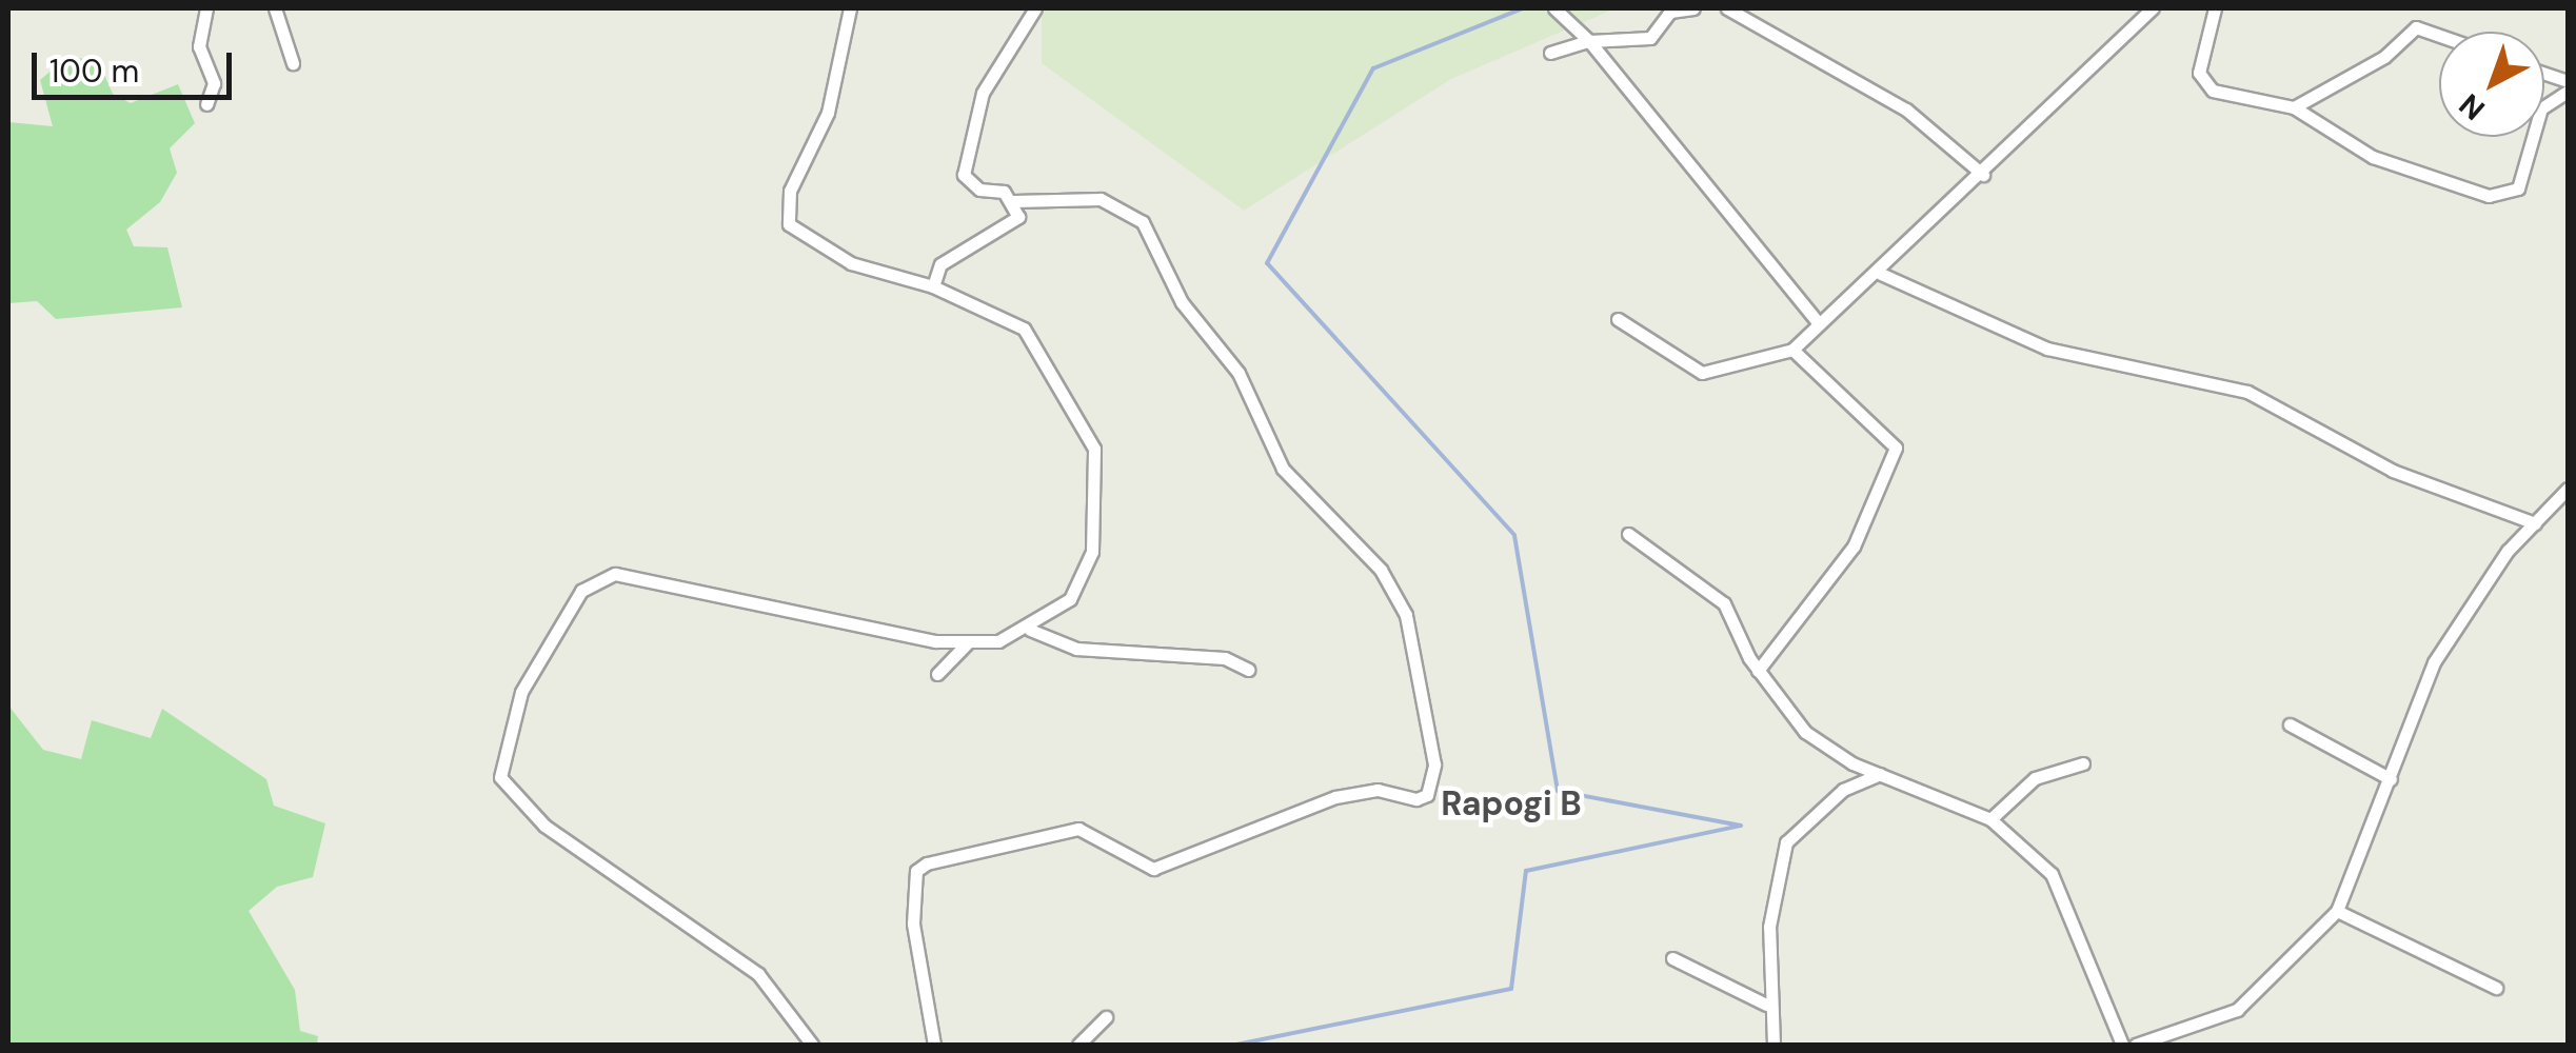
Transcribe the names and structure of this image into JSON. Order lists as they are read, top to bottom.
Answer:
{
  "districts": ["Rapogi B"],
  "scale_bar": "100 m",
  "north": "bottom left"
}
